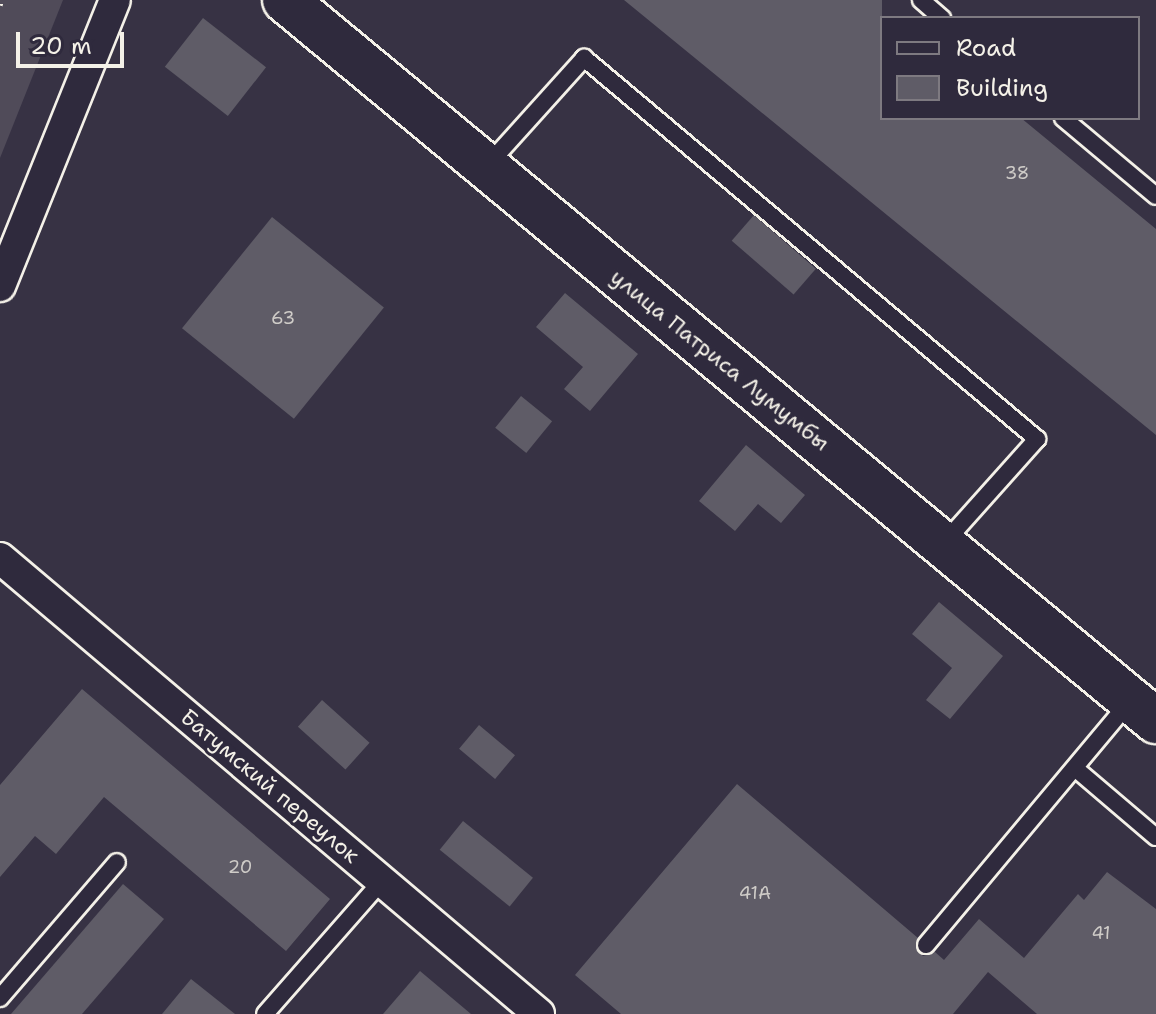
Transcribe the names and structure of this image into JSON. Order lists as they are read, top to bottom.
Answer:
{
  "streets": {
    "street": ["улица Патриса Лумумбы", "Батумский переулок"]
  },
  "house_numbers": [
    "38",
    "63",
    "20",
    "41А",
    "41"
  ],
  "legend": ["Road", "Building"],
  "scale_bar": "20 m"
}
